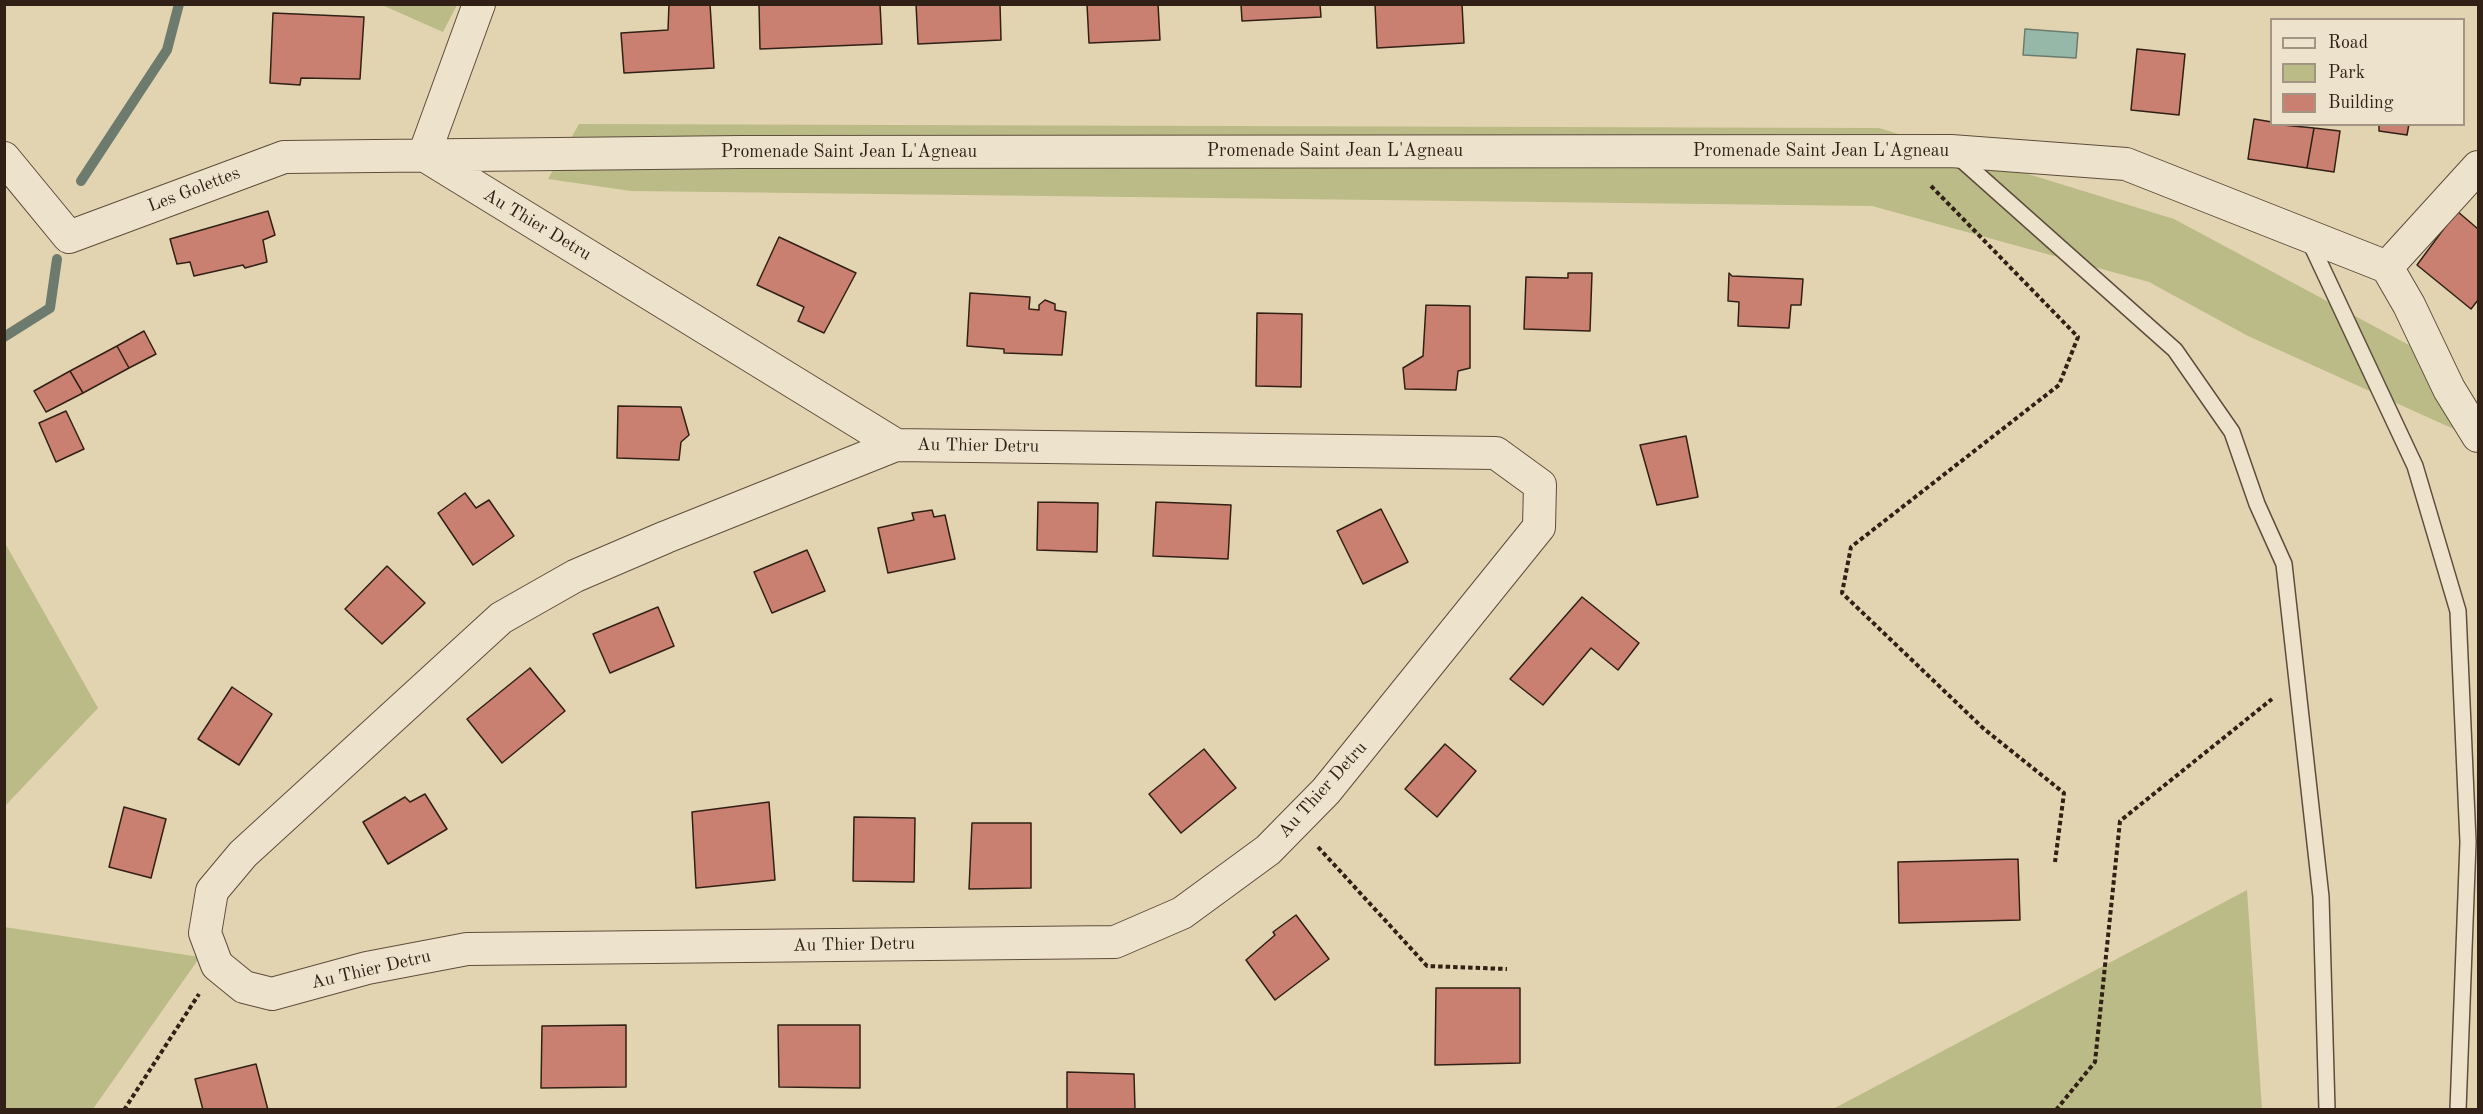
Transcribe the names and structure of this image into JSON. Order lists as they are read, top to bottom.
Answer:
{
  "streets": {
    "street": ["Promenade Saint Jean L'Agneau", "Les Golettes", "Au Thier Detru"]
  },
  "crossings": [
    ["Promenade Saint Jean L'Agneau", "Les Golettes"],
    ["Promenade Saint Jean L'Agneau", "Au Thier Detru"],
    ["Les Golettes", "Au Thier Detru"]
  ],
  "legend": ["Road", "Park", "Building"]
}
